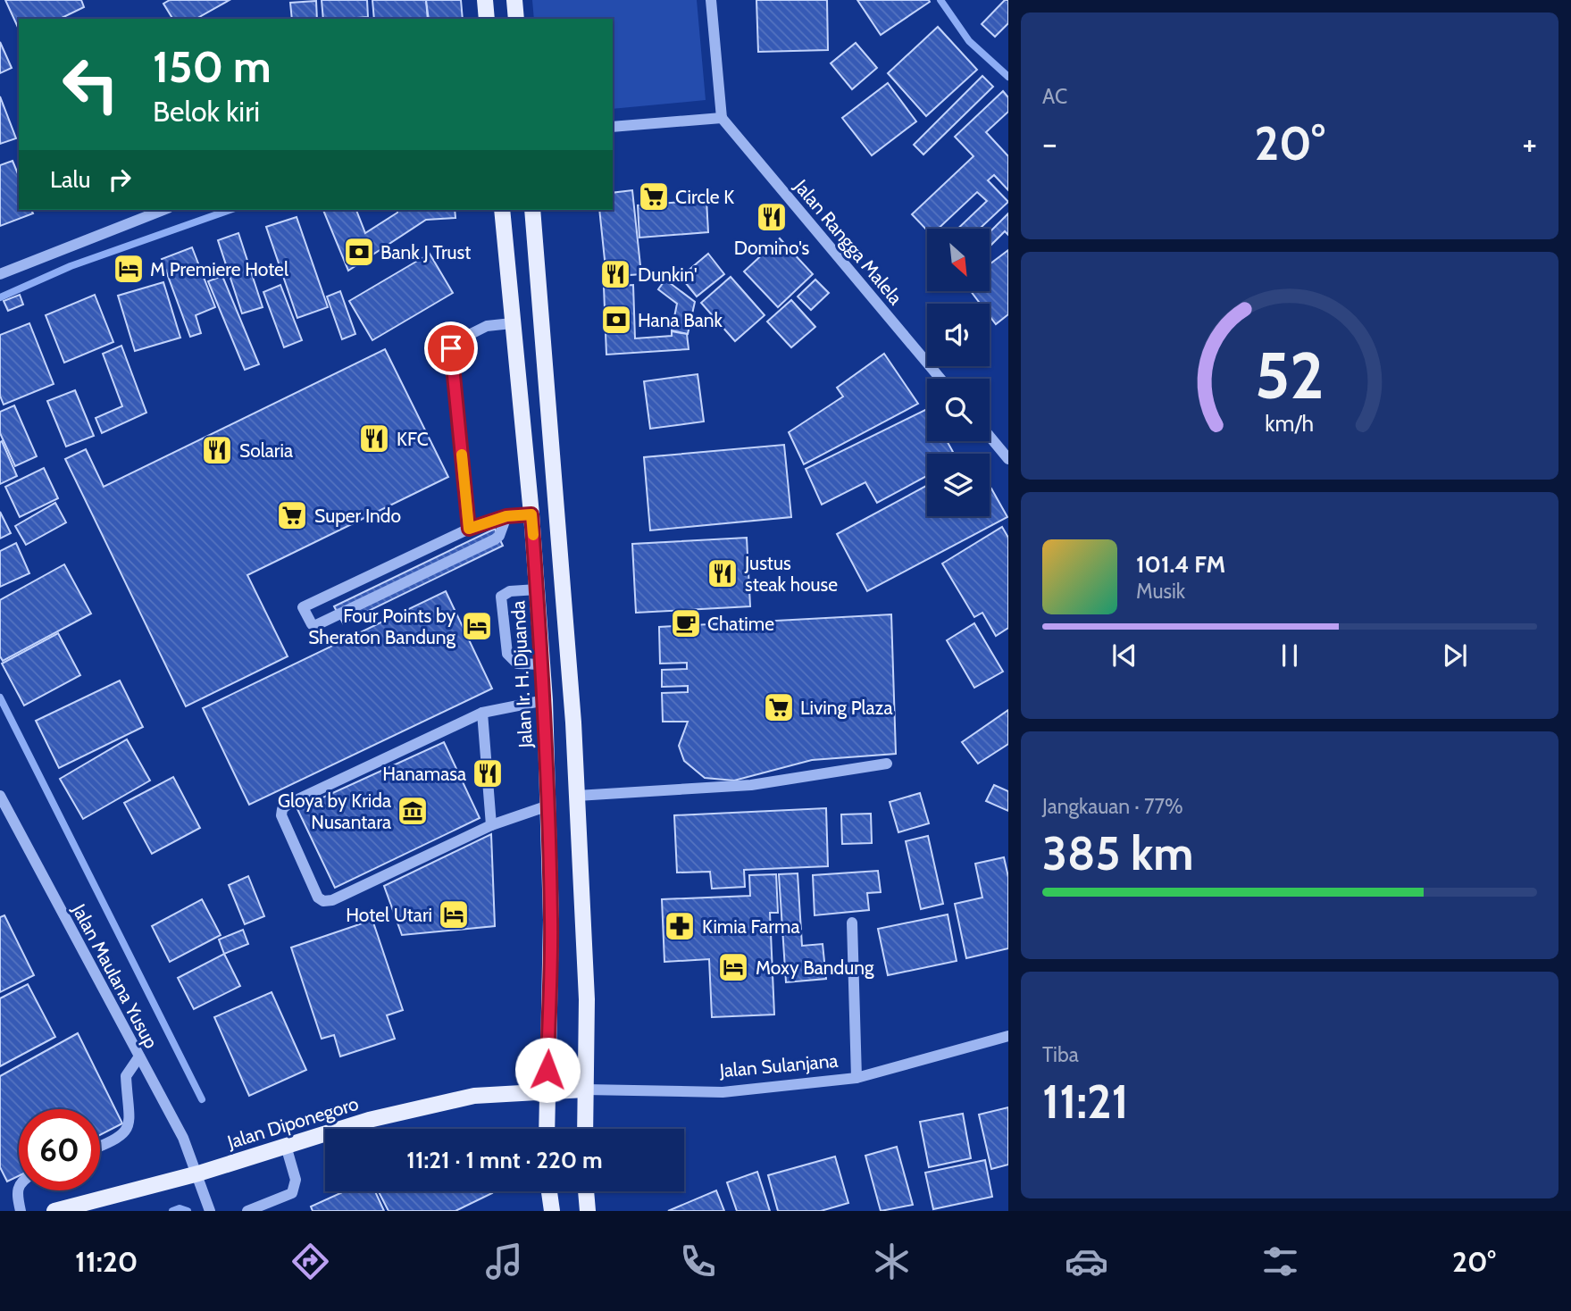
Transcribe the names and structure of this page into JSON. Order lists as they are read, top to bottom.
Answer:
{
  "streets": {
    "main road": ["Jalan Ir. H. Djuanda", "Jalan Sulanjana", "Jalan Diponegoro"],
    "street": ["Jalan Rangga Malela", "Jalan Maulana Yusup"]
  },
  "crossings": [
    ["Jalan Ir. H. Djuanda", "Jalan Sulanjana"],
    ["Jalan Ir. H. Djuanda", "Jalan Diponegoro"],
    ["Jalan Maulana Yusup", "Jalan Diponegoro"],
    ["Jalan Sulanjana", "Jalan Diponegoro"]
  ],
  "places": {
    "supermarket": ["Circle K", "Super Indo", "Living Plaza"],
    "restaurant": [
      "Domino's",
      "Dunkin'",
      "KFC",
      "Solaria",
      "Justus steak house",
      "Hanamasa"
    ],
    "bank": ["Bank J Trust", "Hana Bank"],
    "hotel": [
      "M Premiere Hotel",
      "Four Points by Sheraton Bandung",
      "Hotel Utari",
      "Moxy Bandung"
    ],
    "cafe": ["Chatime"],
    "museum": ["Gloya by Krida Nusantara"],
    "pharmacy": ["Kimia Farma"]
  },
  "north": "bottom right",
  "page": {
    "tile": [
      "AC",
      ["Jangkauan · 77%", "385 km"],
      ["Tiba", "11:21"]
    ],
    "turn": ["150 m", "Belok kiri"],
    "heat": ["−", "20°", "+"],
    "then": "Lalu",
    "song": ["101.4 FM", "Musik"],
    "limit": "60",
    "trip": "11:21 · 1 mnt · 220 m",
    "tabs": ["11:20", "20°"],
    "gauge": ["52", "km/h"]
  }
}
